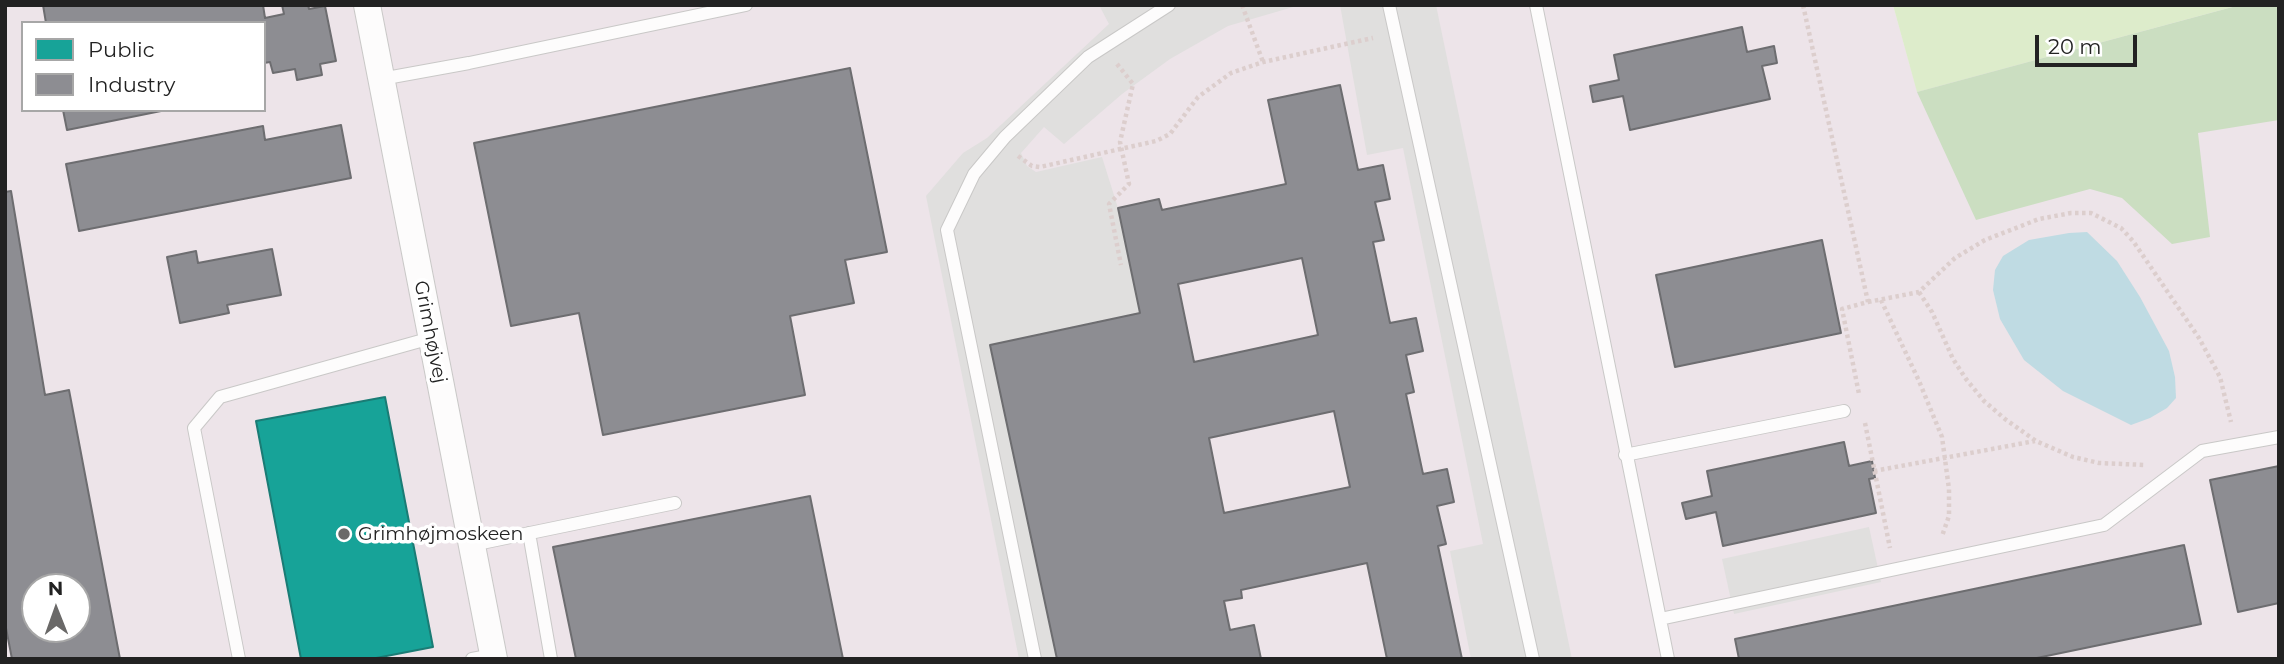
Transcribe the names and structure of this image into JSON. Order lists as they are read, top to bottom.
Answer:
{
  "streets": {
    "street": ["Grimhøjvej"]
  },
  "places": ["Grimhøjmoskeen"],
  "legend": ["Public", "Industry"],
  "scale_bar": "20 m",
  "north": "top"
}
